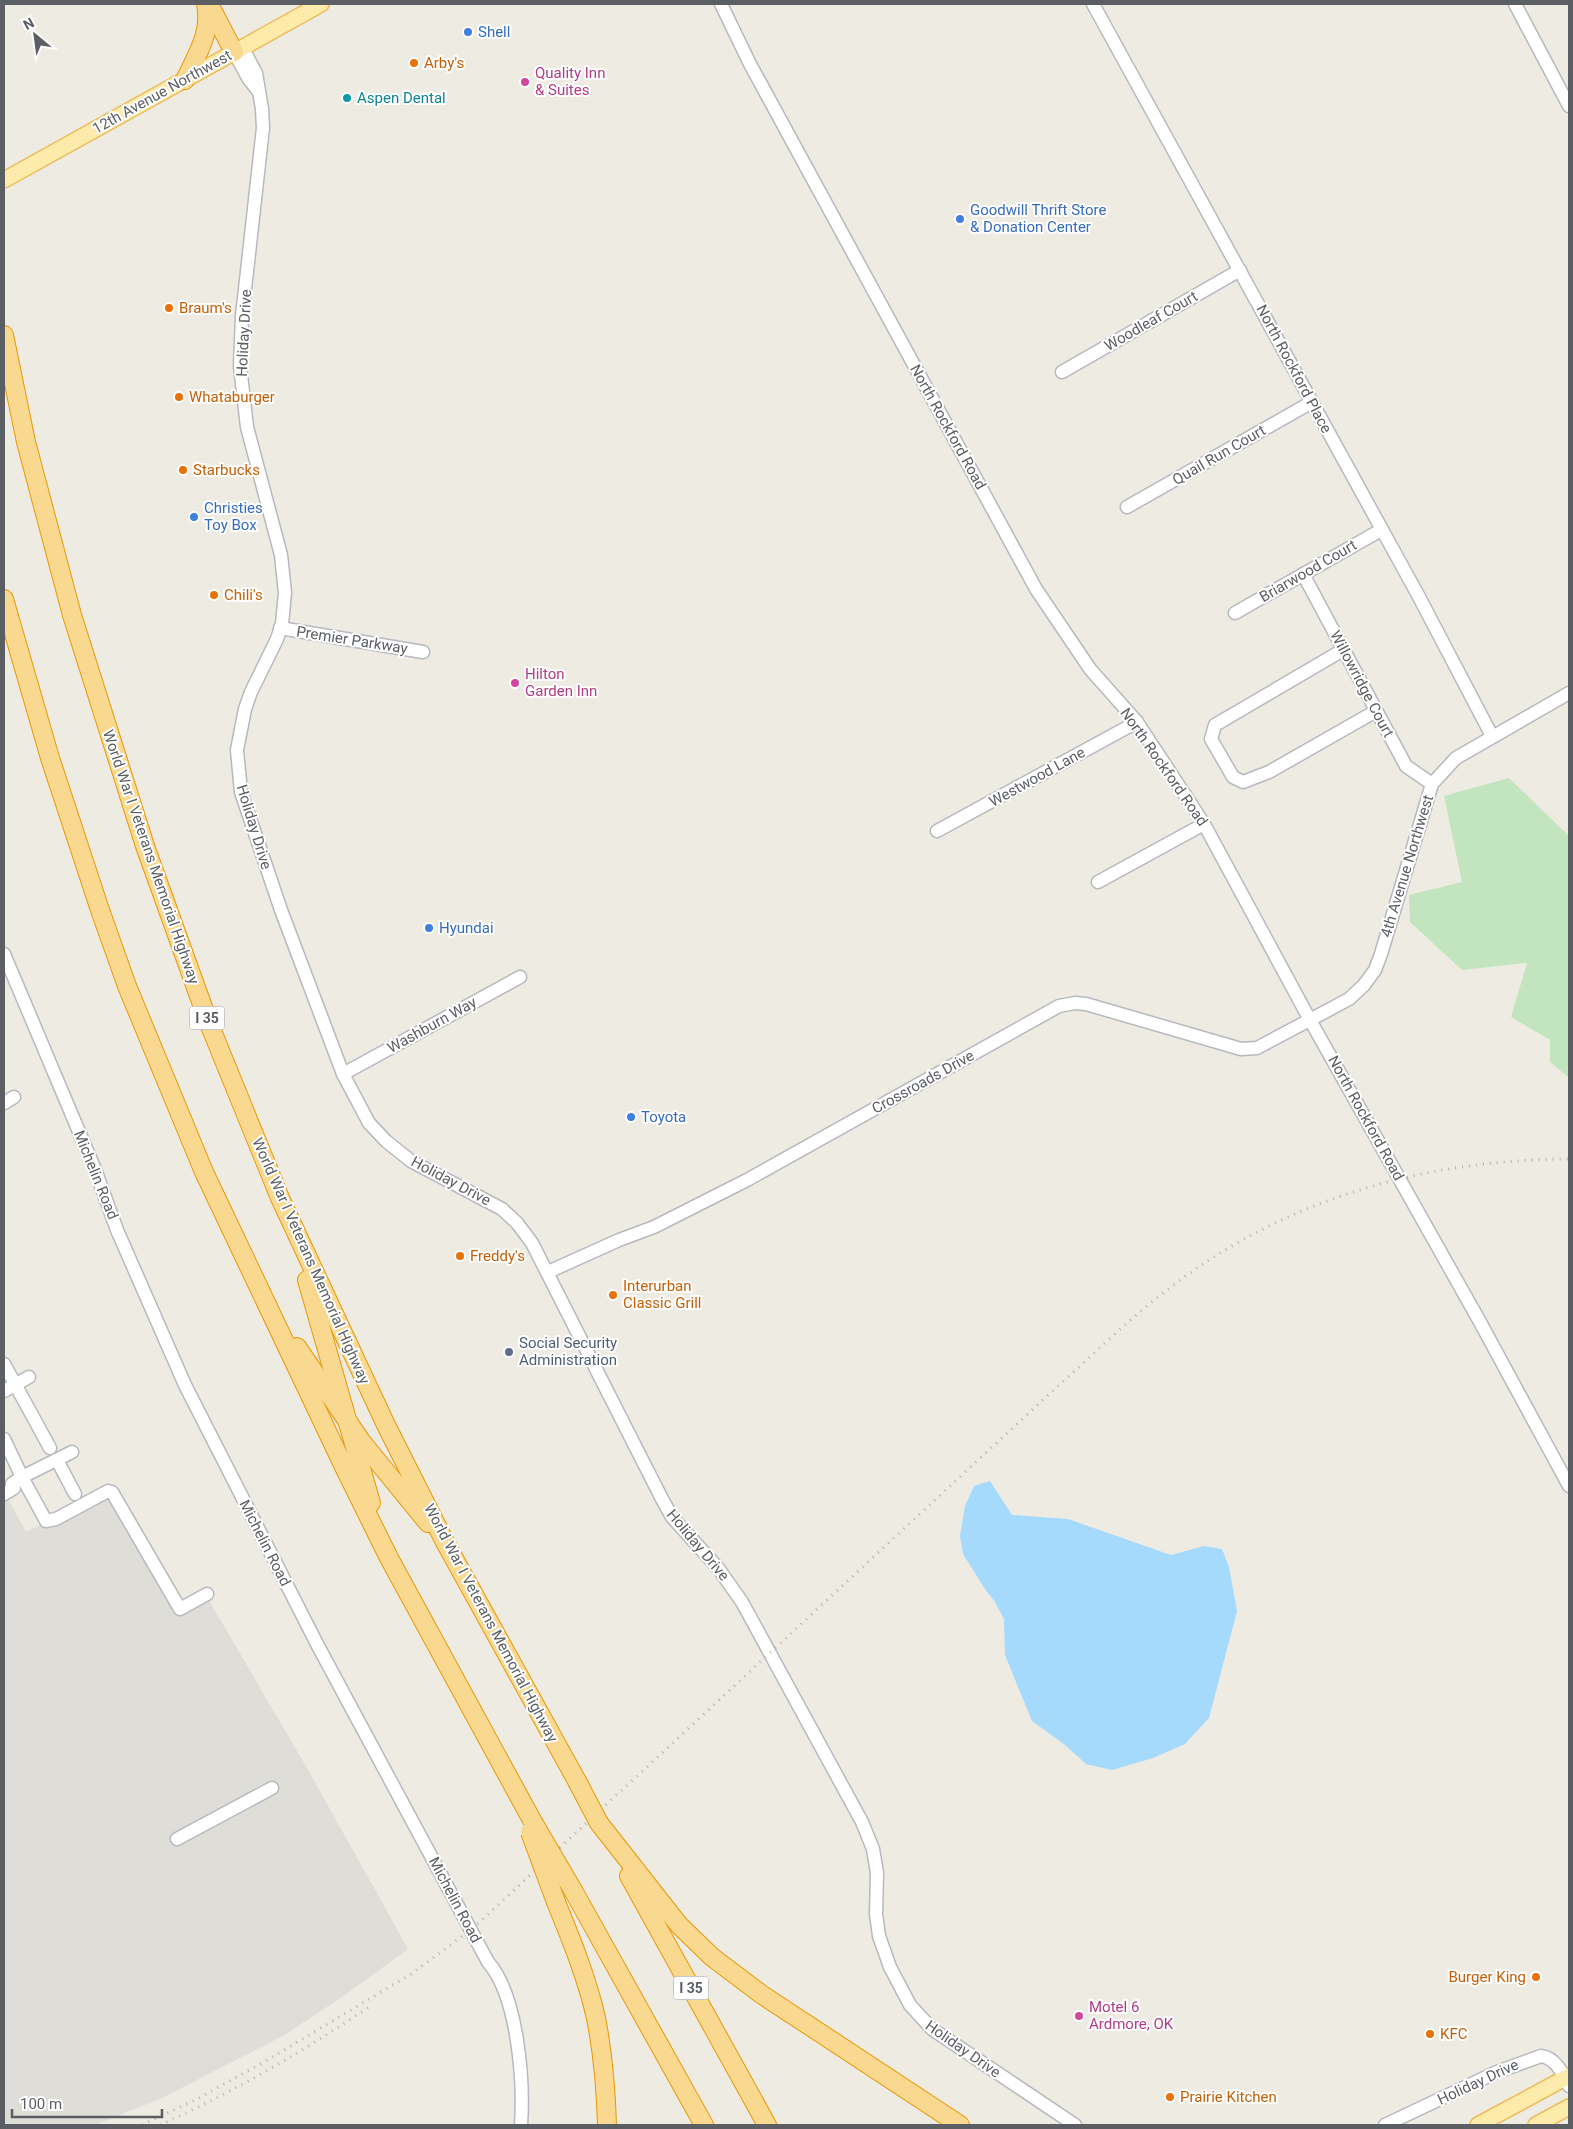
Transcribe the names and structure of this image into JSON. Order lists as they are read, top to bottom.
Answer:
{
  "streets": {
    "highway": ["World War I Veterans Memorial Highway", "I 35"],
    "main road": ["12th Avenue Northwest"],
    "street": [
      "Woodleaf Court",
      "Holiday Drive",
      "North Rockford Place",
      "North Rockford Road",
      "Quail Run Court",
      "Briarwood Court",
      "Premier Parkway",
      "Willowridge Court",
      "Westwood Lane",
      "4th Avenue Northwest",
      "Washburn Way",
      "Crossroads Drive",
      "Michelin Road"
    ]
  },
  "crossings": [
    ["12th Avenue Northwest", "Holiday Drive"],
    ["Woodleaf Court", "North Rockford Place"],
    ["Holiday Drive", "Premier Parkway"],
    ["Holiday Drive", "Washburn Way"],
    ["Holiday Drive", "Crossroads Drive"],
    ["North Rockford Place", "Quail Run Court"],
    ["North Rockford Place", "Briarwood Court"],
    ["North Rockford Place", "4th Avenue Northwest"],
    ["North Rockford Road", "Westwood Lane"],
    ["North Rockford Road", "4th Avenue Northwest"],
    ["North Rockford Road", "Crossroads Drive"],
    ["Briarwood Court", "Willowridge Court"],
    ["Willowridge Court", "4th Avenue Northwest"],
    ["4th Avenue Northwest", "Crossroads Drive"]
  ],
  "places": [
    "Shell",
    "Arby's",
    "Quality Inn & Suites",
    "Aspen Dental",
    "Goodwill Thrift Store & Donation Center",
    "Braum's",
    "Whataburger",
    "Starbucks",
    "Christies Toy Box",
    "Chili's",
    "Hilton Garden Inn",
    "Hyundai",
    "Toyota",
    "Freddy's",
    "Interurban Classic Grill",
    "Social Security Administration",
    "Burger King",
    "Motel 6 Ardmore, OK",
    "KFC",
    "Prairie Kitchen"
  ],
  "scale_bar": "100 m",
  "north": "top left"
}
